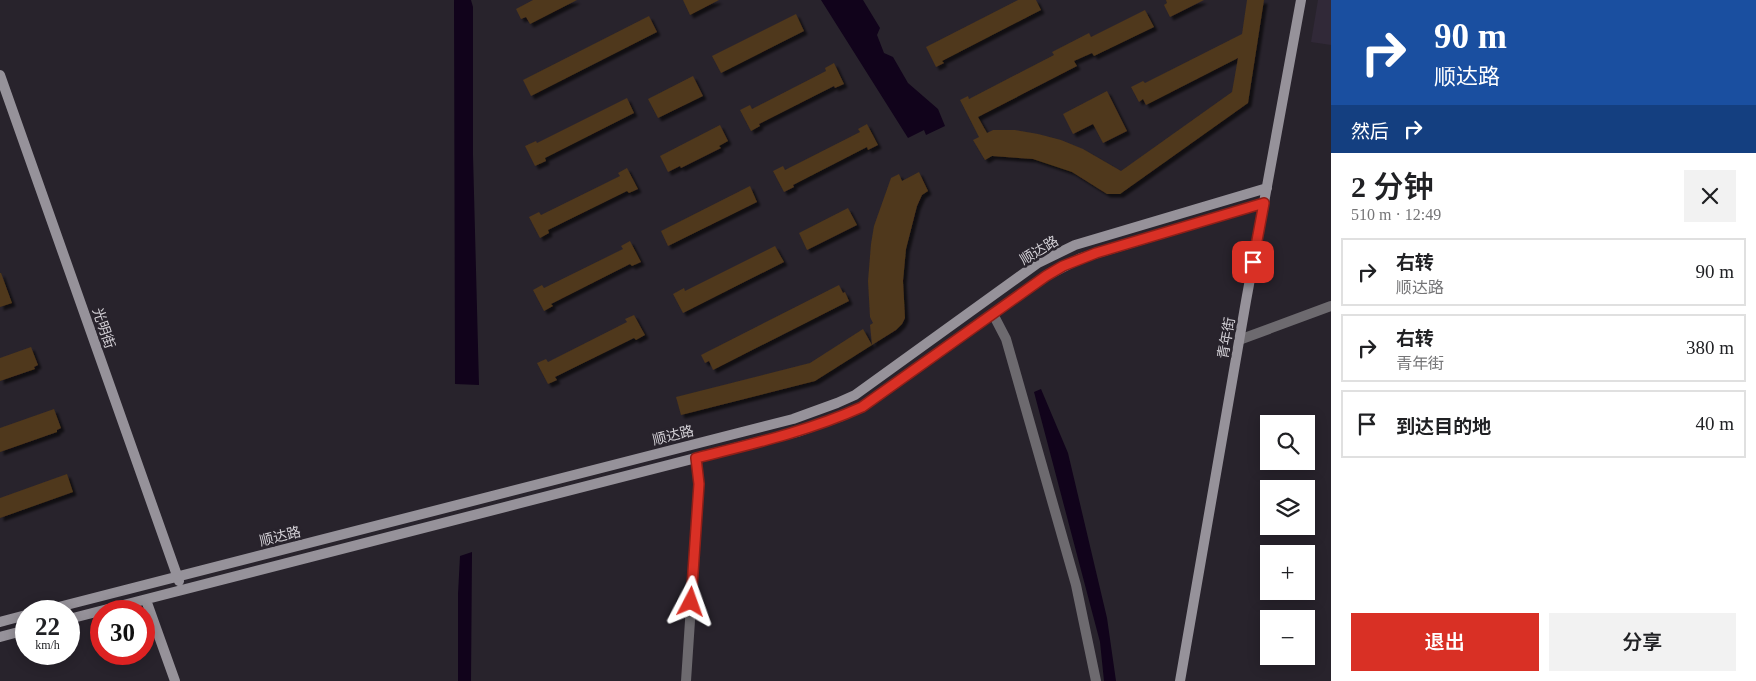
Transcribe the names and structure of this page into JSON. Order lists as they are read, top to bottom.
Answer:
{
  "streets": {
    "main road": ["顺达路", "光明街", "青年街"]
  },
  "crossings": [
    ["顺达路", "光明街"],
    ["顺达路", "青年街"]
  ],
  "page": {
    "turn": ["90 m", "顺达路"],
    "then": "然后",
    "heading": ["2 分钟", "510 m · 12:49"],
    "list": [
      {
        "name": "右转",
        "note": "顺达路",
        "value": "90 m"
      },
      {
        "name": "右转",
        "note": "青年街",
        "value": "380 m"
      },
      {
        "name": "到达目的地",
        "value": "40 m"
      }
    ],
    "map_buttons": ["+", "−"],
    "speed": "22 km/h",
    "limit": "30",
    "buttons": ["退出", "分享"]
  }
}
